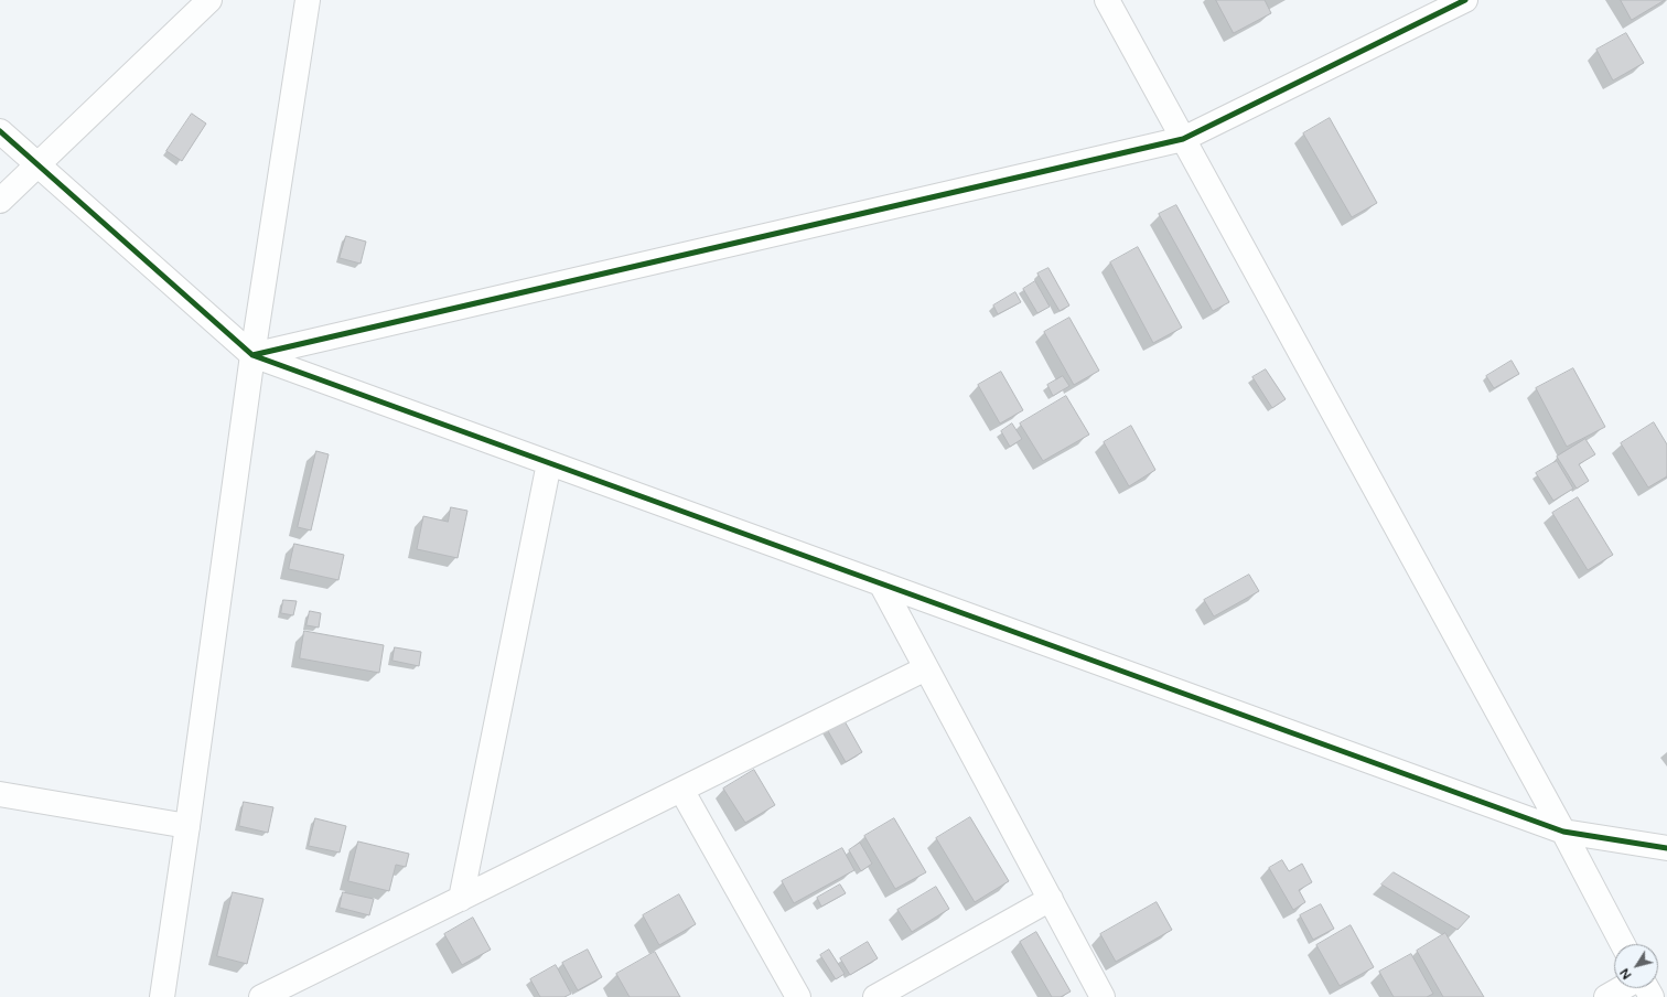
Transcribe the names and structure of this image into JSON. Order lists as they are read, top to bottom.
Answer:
{
  "north": "bottom left"
}
